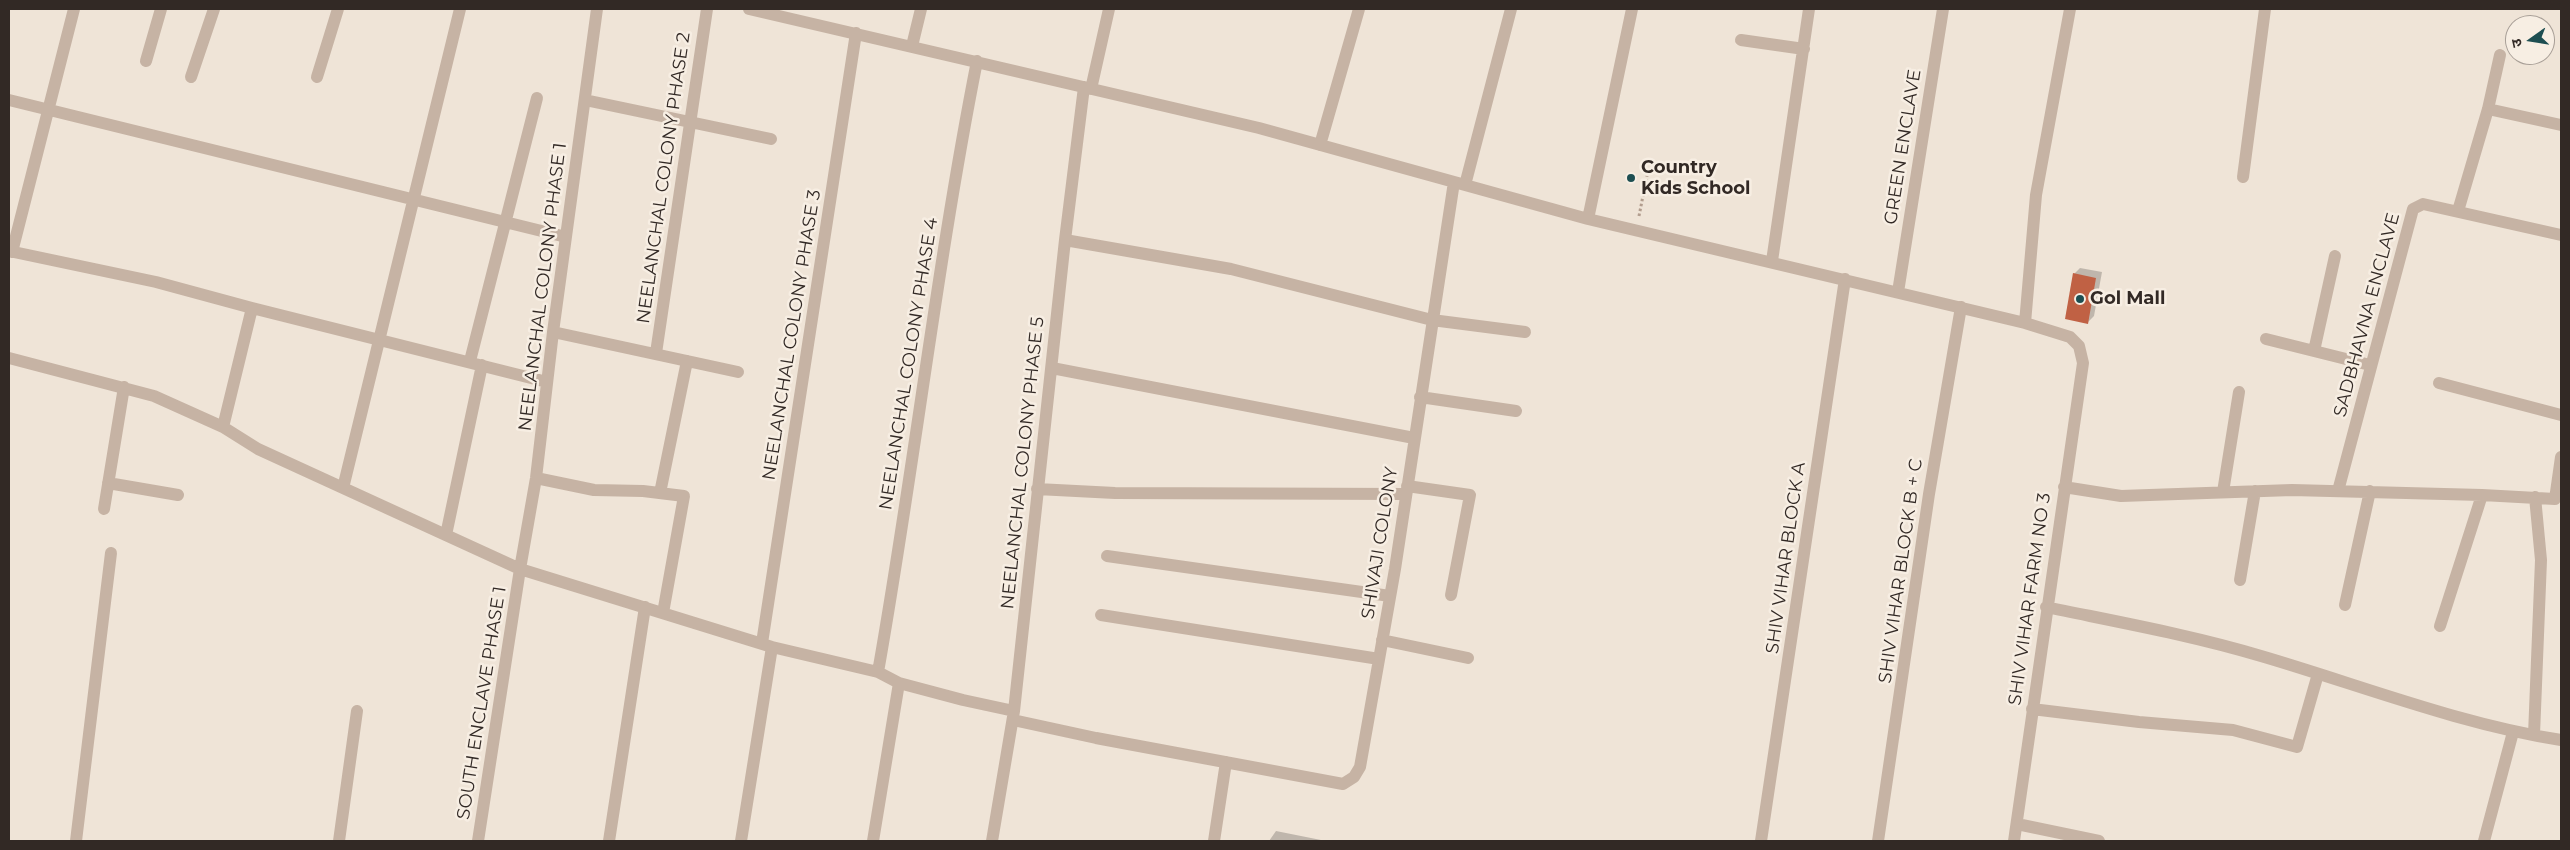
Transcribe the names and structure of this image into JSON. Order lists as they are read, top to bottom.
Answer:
{
  "streets": {
    "street": [
      "GREEN ENCLAVE",
      "NEELANCHAL COLONY PHASE 2",
      "NEELANCHAL COLONY PHASE 1",
      "SADBHAVNA ENCLAVE",
      "NEELANCHAL COLONY PHASE 3",
      "NEELANCHAL COLONY PHASE 4",
      "NEELANCHAL COLONY PHASE 5",
      "SHIVAJI COLONY",
      "SHIV VIHAR BLOCK A",
      "SHIV VIHAR BLOCK B + C",
      "SHIV VIHAR FARM NO 3",
      "SOUTH ENCLAVE PHASE 1"
    ]
  },
  "crossings": [
    ["NEELANCHAL COLONY PHASE 1", "SHIVAJI COLONY"],
    ["NEELANCHAL COLONY PHASE 1", "SOUTH ENCLAVE PHASE 1"],
    ["NEELANCHAL COLONY PHASE 3", "SHIVAJI COLONY"],
    ["NEELANCHAL COLONY PHASE 4", "SHIVAJI COLONY"],
    ["NEELANCHAL COLONY PHASE 5", "SHIVAJI COLONY"],
    ["SHIVAJI COLONY", "SOUTH ENCLAVE PHASE 1"]
  ],
  "places": ["Country Kids School", "Gol Mall"],
  "north": "left"
}
